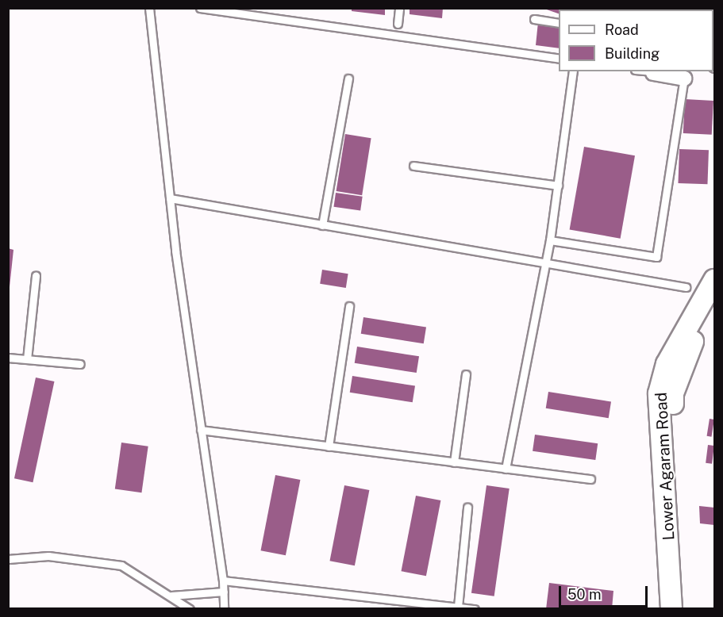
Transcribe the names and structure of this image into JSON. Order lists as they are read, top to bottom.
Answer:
{
  "streets": {
    "main road": ["Lower Agaram Road"]
  },
  "legend": ["Road", "Building"],
  "scale_bar": "50 m"
}
